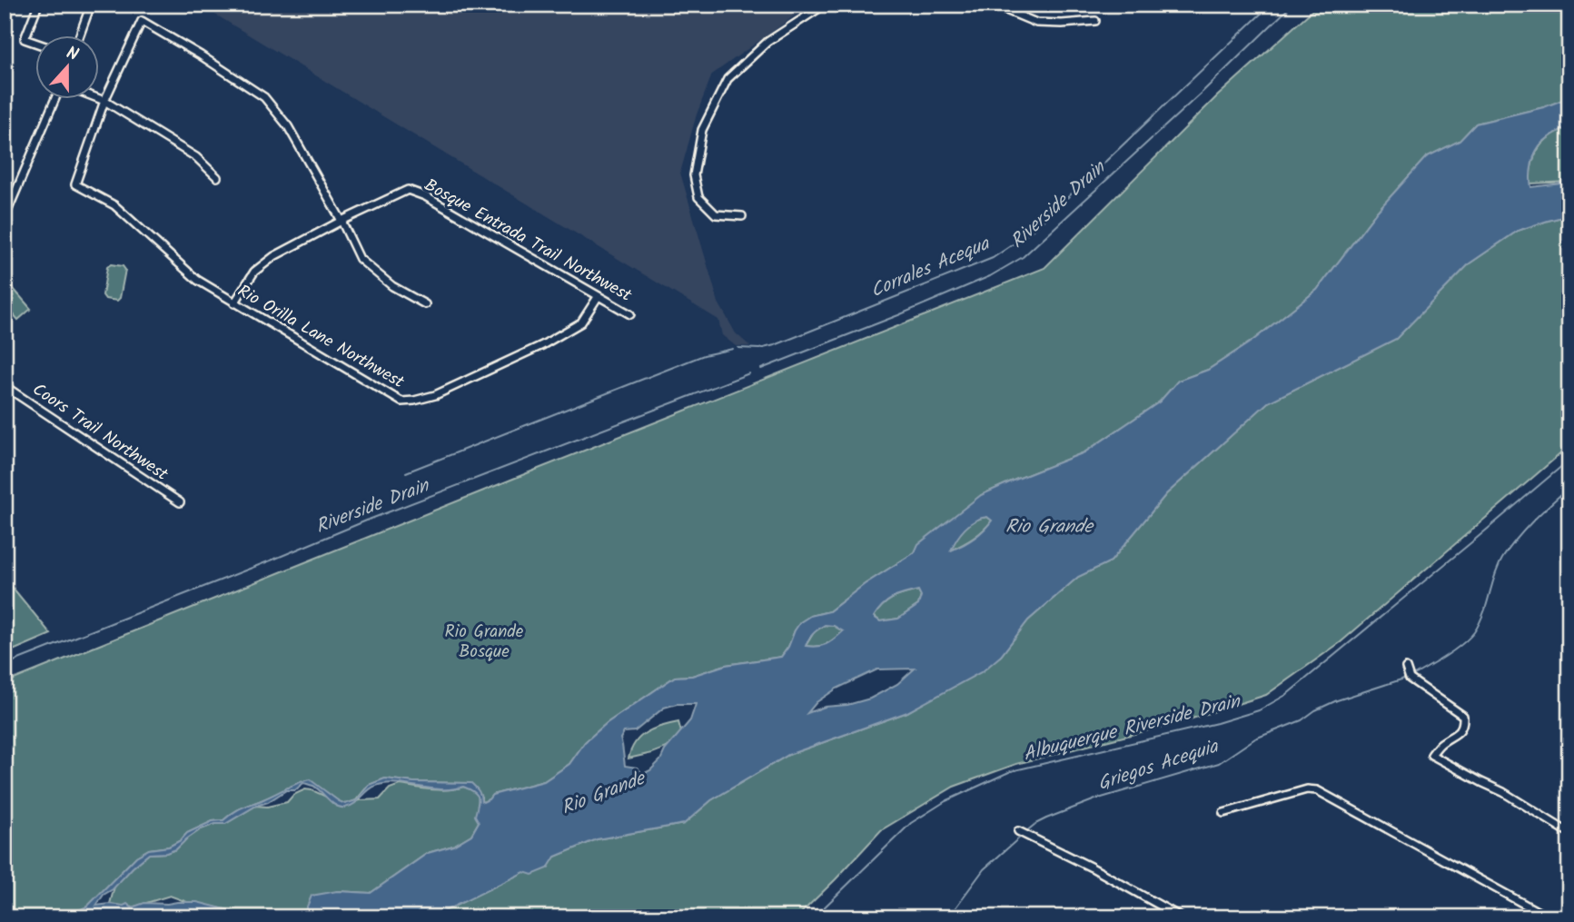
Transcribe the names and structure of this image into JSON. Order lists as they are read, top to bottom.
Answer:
{
  "streets": {
    "street": ["Bosque Entrada Trail Northwest", "Rio Orilla Lane Northwest", "Coors Trail Northwest"]
  },
  "crossings": [
    ["Bosque Entrada Trail Northwest", "Rio Orilla Lane Northwest"]
  ],
  "water": [
    "Riverside Drain",
    "Corrales Acequa",
    "Rio Grande",
    "Albuquerque Riverside Drain",
    "Griegos Acequia"
  ],
  "parks": ["Rio Grande Bosque"],
  "north": "top"
}
